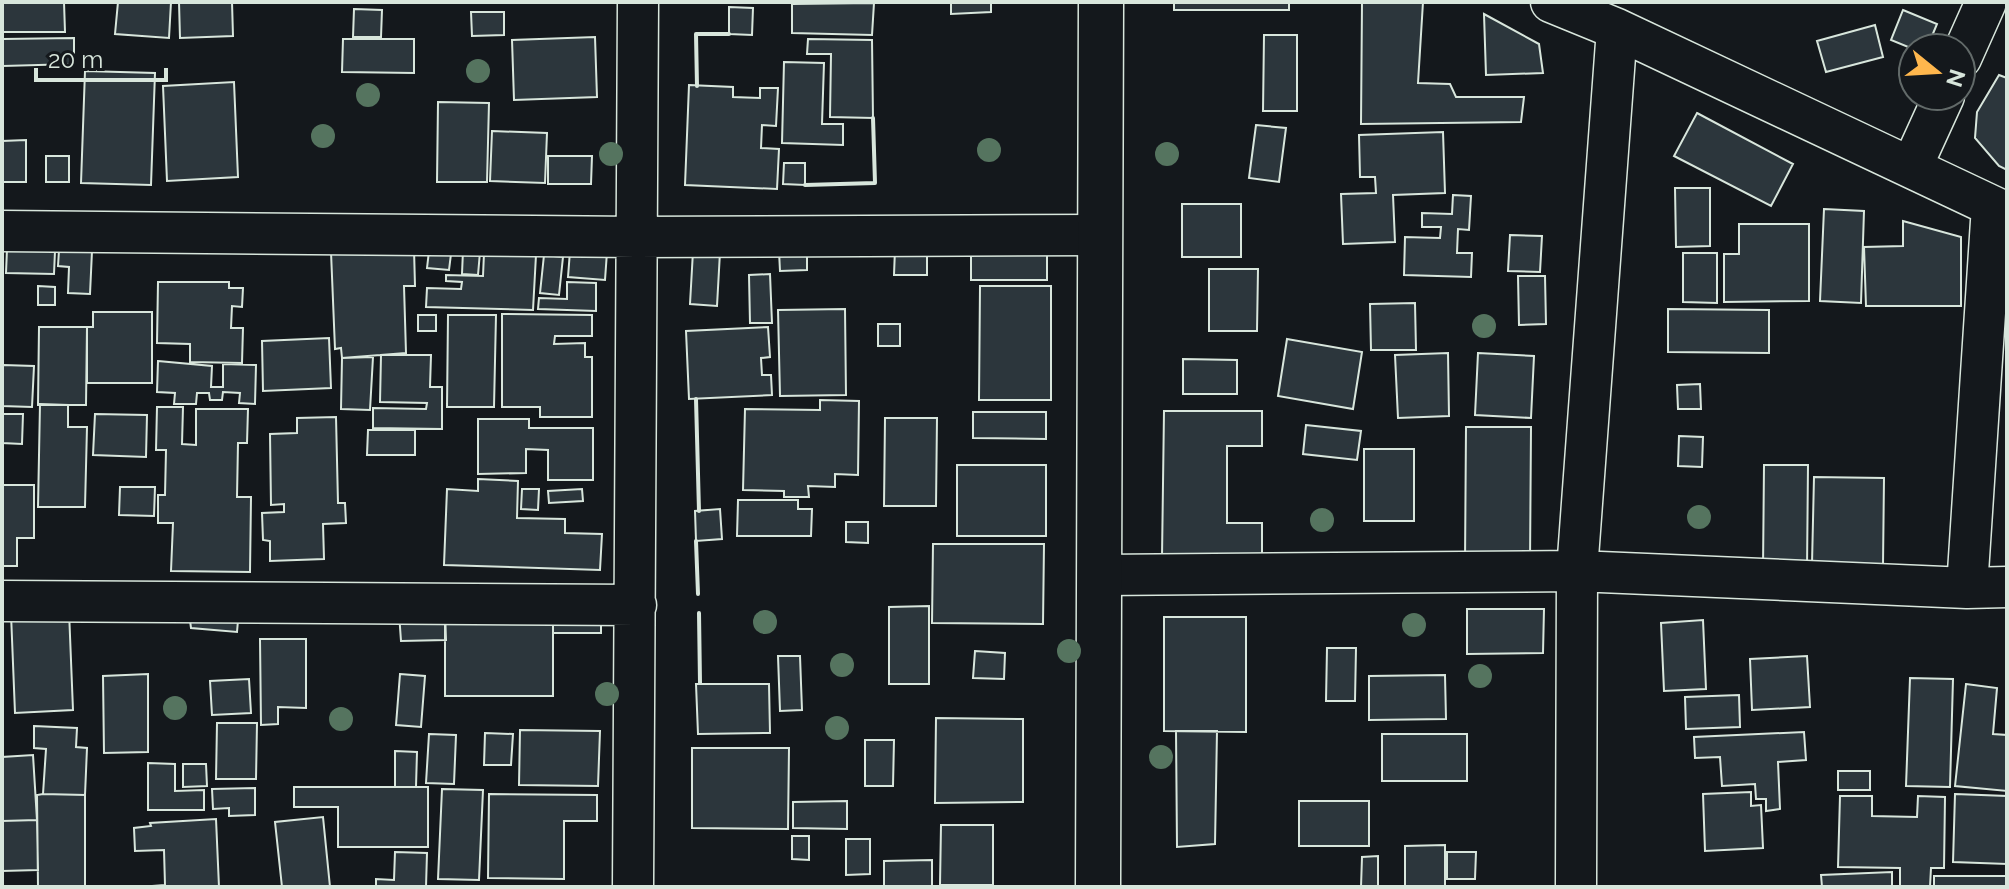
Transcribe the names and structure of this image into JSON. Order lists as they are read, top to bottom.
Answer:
{
  "scale_bar": "20 m",
  "north": "right"
}
